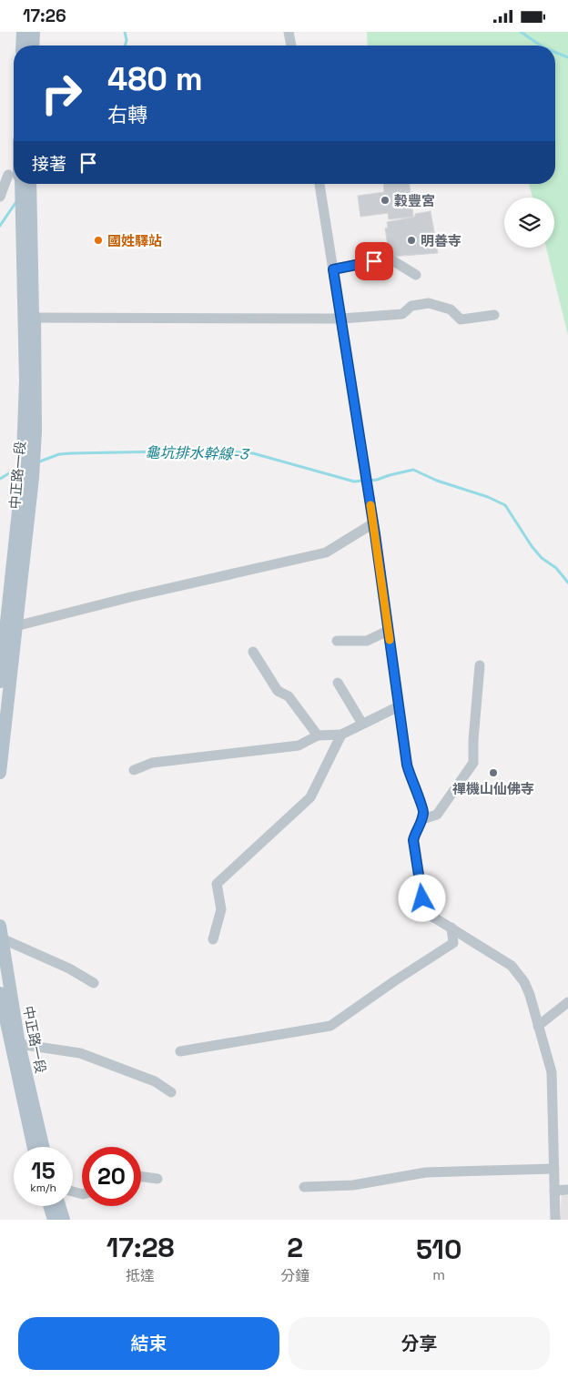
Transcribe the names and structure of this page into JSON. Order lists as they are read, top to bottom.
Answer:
{
  "streets": {
    "main road": ["中正路一段"]
  },
  "water": ["龜坑排水幹線-3"],
  "places": [
    "穀豐宮",
    "國姓驛站",
    "明善寺",
    "禪機山仙佛寺"
  ],
  "page": {
    "status": "17:26",
    "turn": ["480 m", "右轉"],
    "then": "接著",
    "speed": "15 km/h",
    "limit": "20",
    "eta": [
      "17:28",
      "抵達",
      "2",
      "分鐘",
      "510",
      "m"
    ],
    "buttons": ["結束", "分享"]
  }
}
